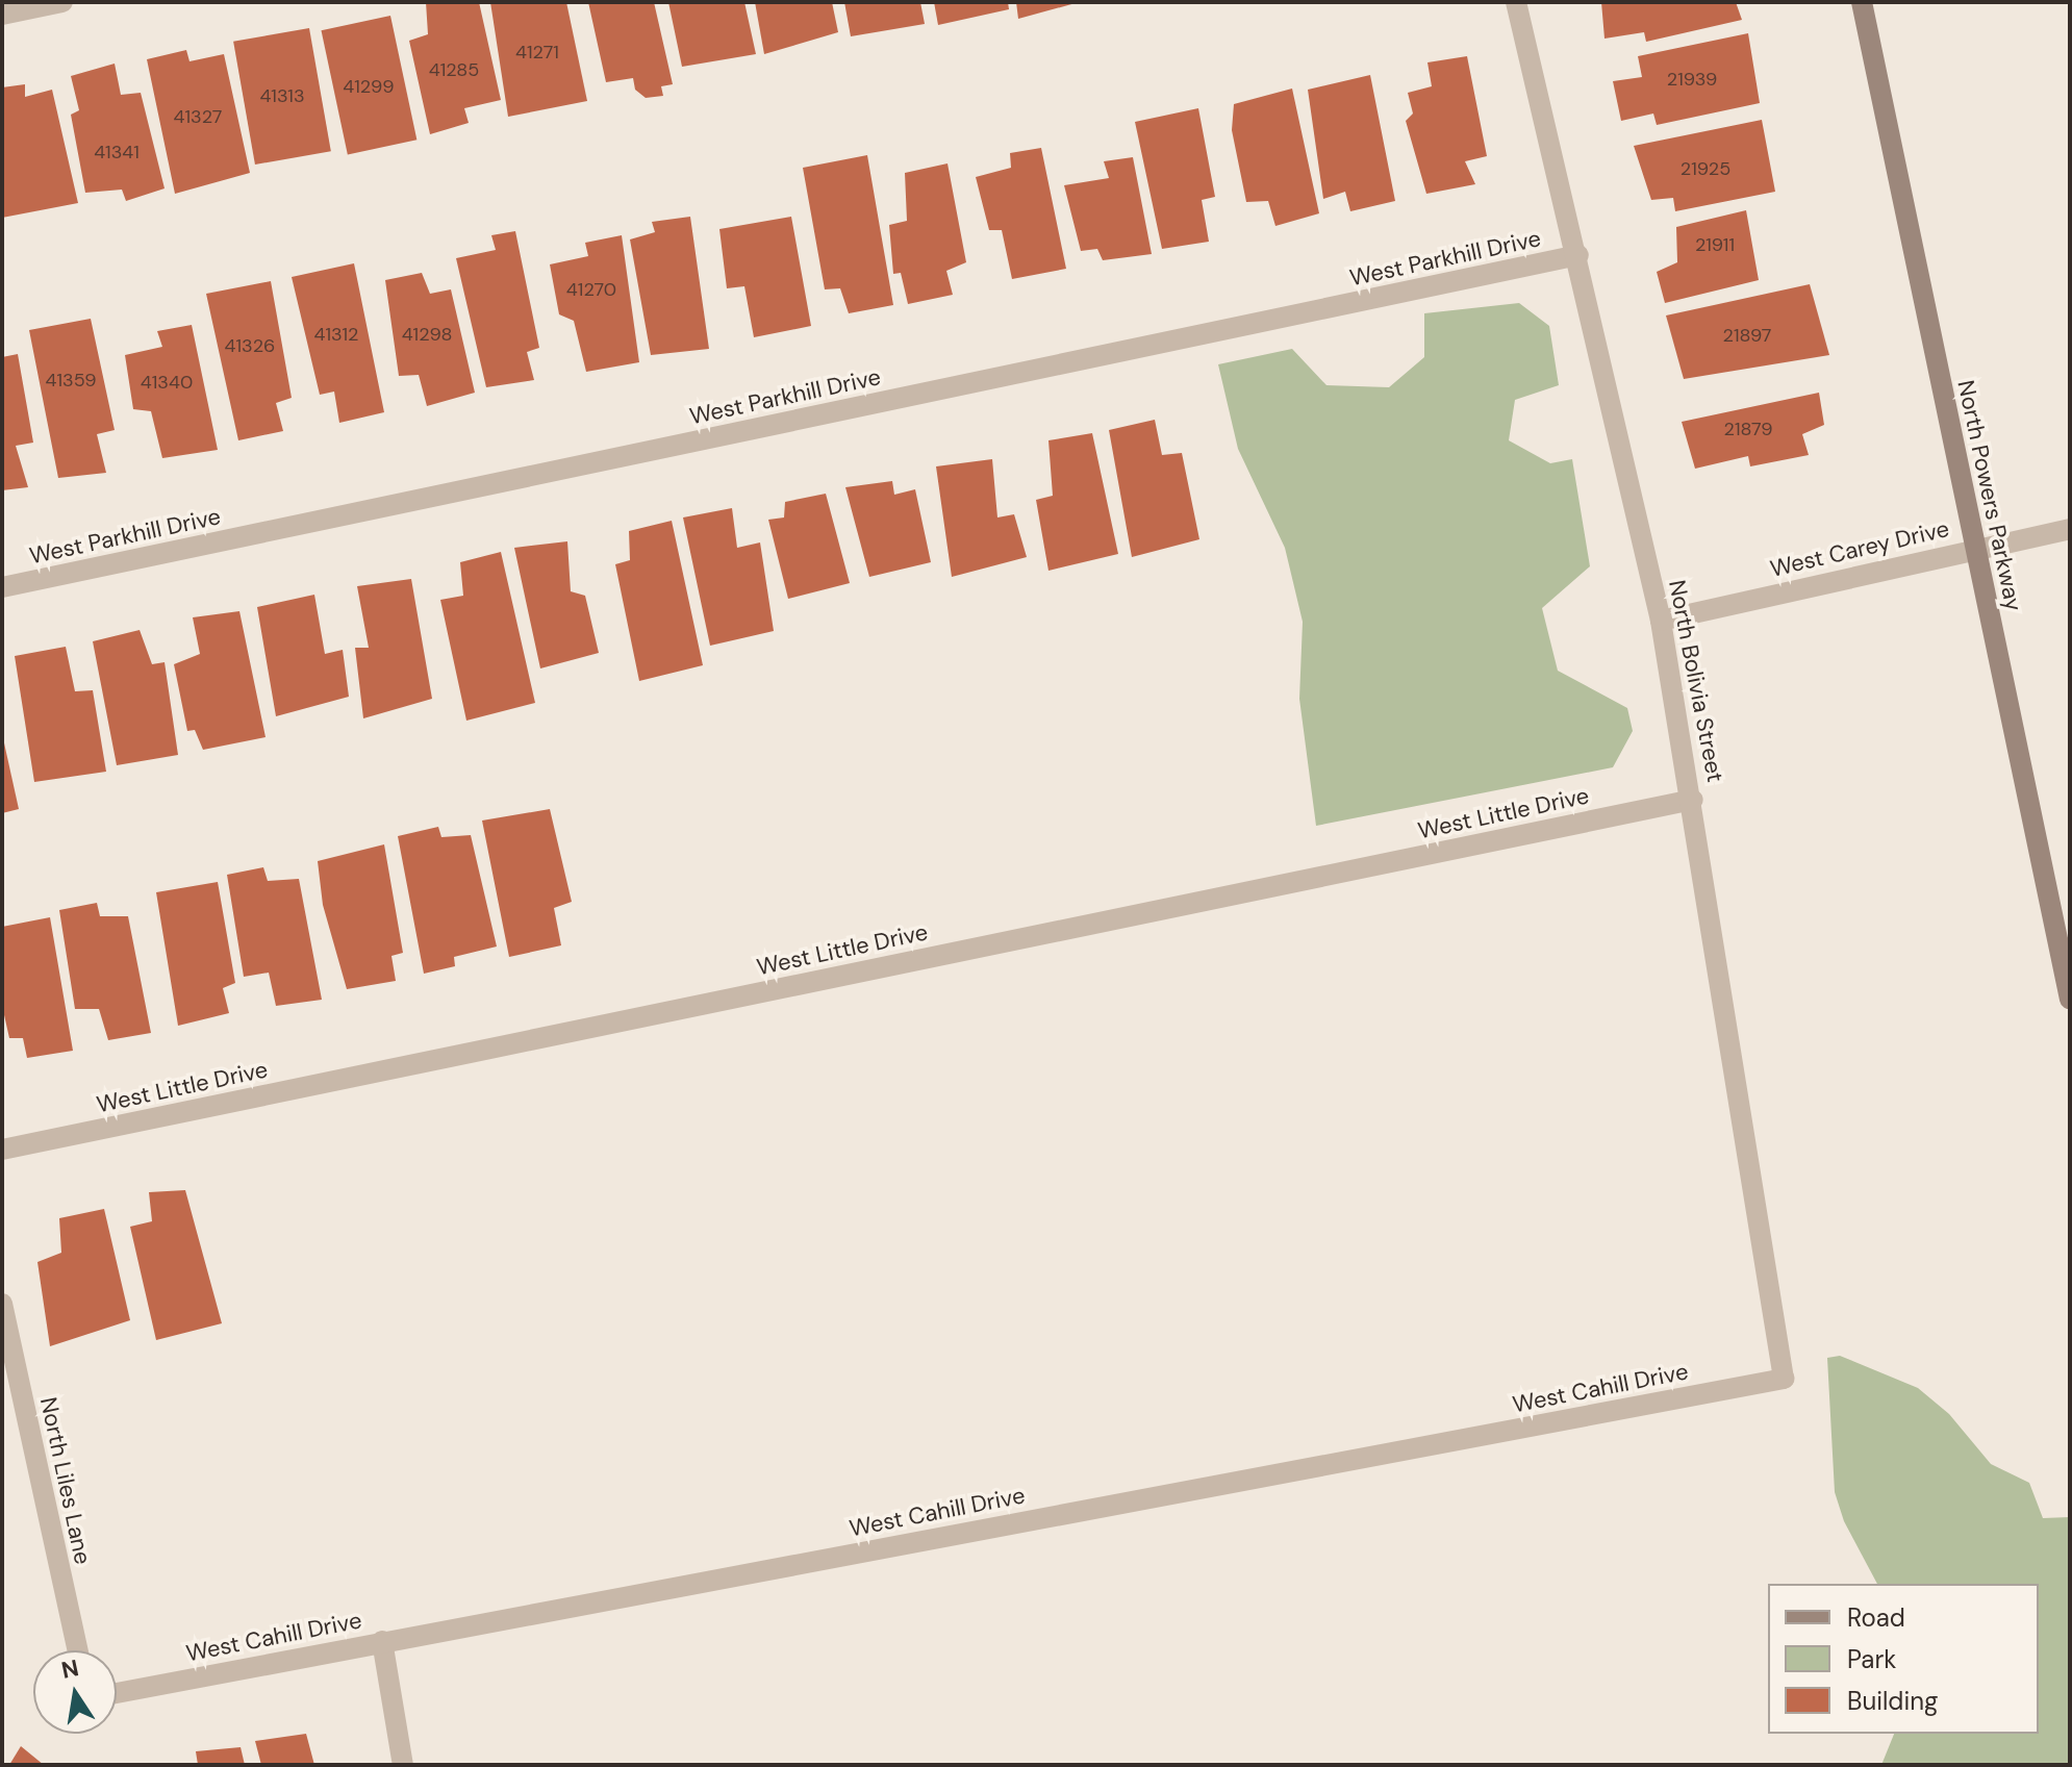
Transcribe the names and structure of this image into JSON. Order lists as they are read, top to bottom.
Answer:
{
  "streets": {
    "street": [
      "West Parkhill Drive",
      "North Powers Parkway",
      "West Carey Drive",
      "North Bolivia Street",
      "West Little Drive",
      "West Cahill Drive",
      "North Liles Lane"
    ]
  },
  "crossings": [
    ["West Parkhill Drive", "North Bolivia Street"],
    ["North Powers Parkway", "West Carey Drive"],
    ["West Carey Drive", "North Bolivia Street"],
    ["North Bolivia Street", "West Little Drive"],
    ["North Bolivia Street", "West Cahill Drive"]
  ],
  "house_numbers": [
    "41271",
    "41285",
    "21939",
    "41299",
    "41313",
    "41327",
    "41341",
    "21925",
    "21911",
    "41270",
    "41312",
    "41298",
    "21897",
    "41326",
    "41359",
    "41340",
    "21879"
  ],
  "legend": ["Road", "Park", "Building"],
  "north": "top"
}
